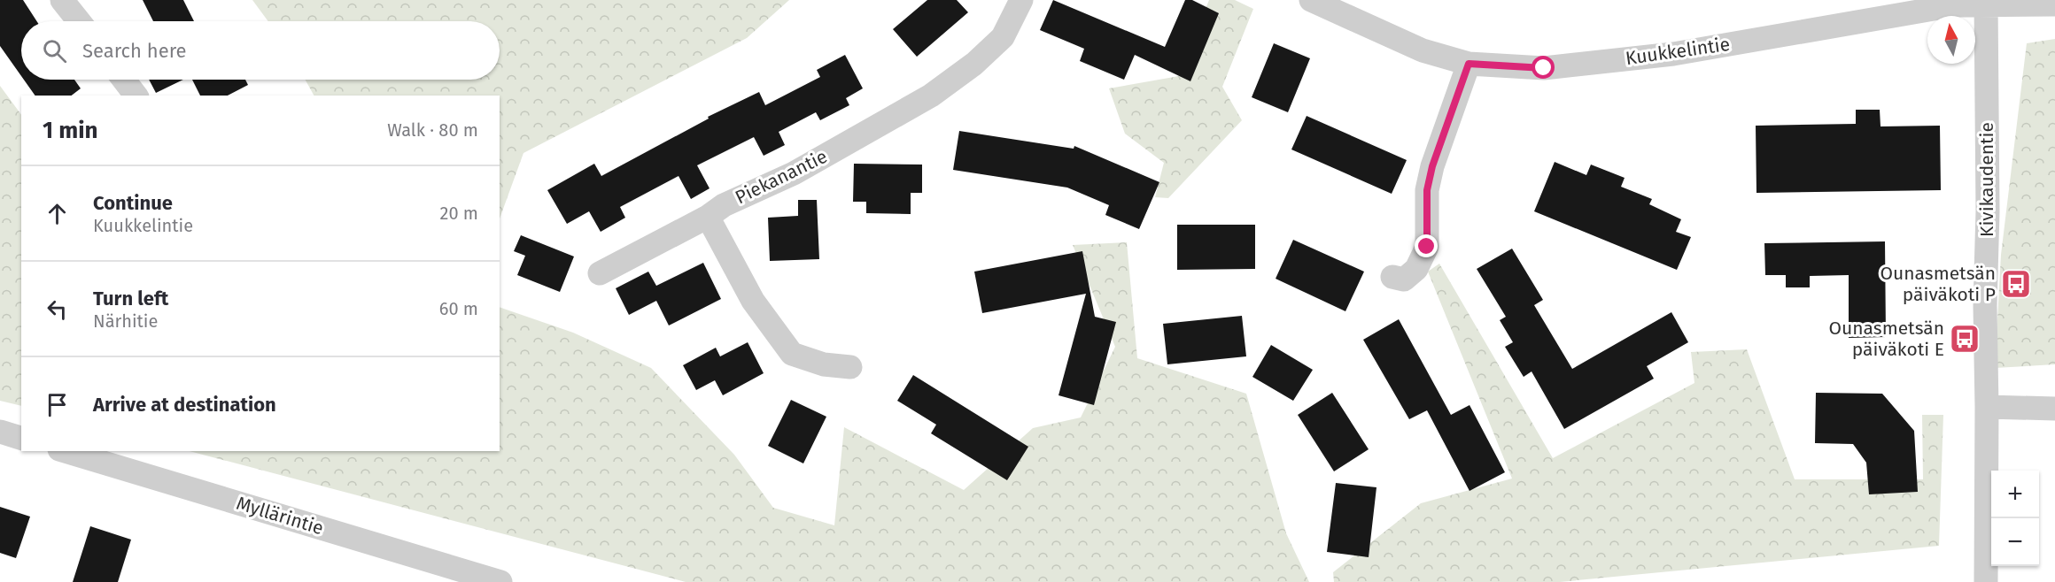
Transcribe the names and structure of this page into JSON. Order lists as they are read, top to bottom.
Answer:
{
  "streets": {
    "street": [
      "Kuukkelintie",
      "Piekanantie",
      "Kivikaudentie",
      "Myllärintie"
    ]
  },
  "crossings": [
    ["Kuukkelintie", "Kivikaudentie"]
  ],
  "places": {
    "bus stop": ["Ounasmetsän päiväkoti P", "Ounasmetsän päiväkoti E"]
  },
  "north": "top",
  "page": {
    "search": "Search here",
    "heading": ["1 min", "Walk · 80 m"],
    "list": [
      ["Continue", "Kuukkelintie", "20 m"],
      ["Turn left", "Närhitie", "60 m"],
      "Arrive at destination"
    ],
    "map_buttons": ["+", "−"]
  }
}
